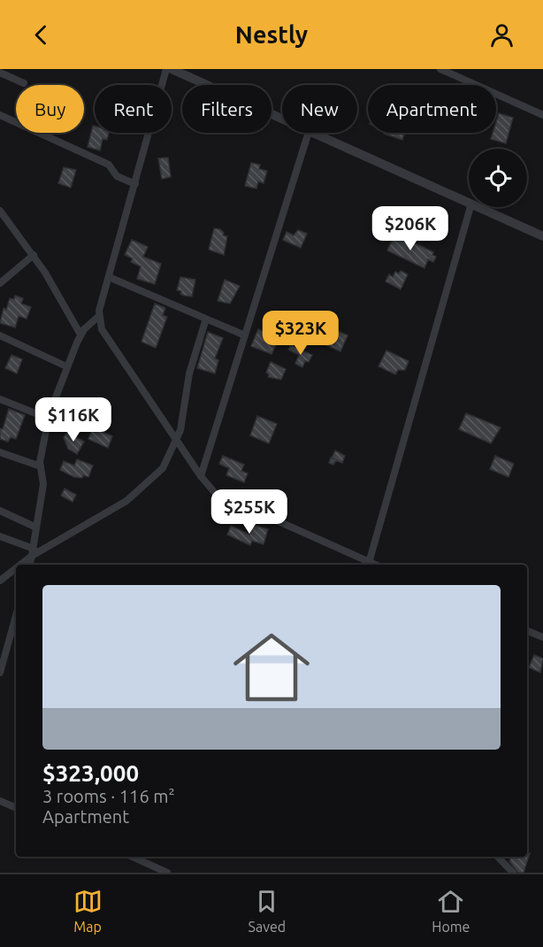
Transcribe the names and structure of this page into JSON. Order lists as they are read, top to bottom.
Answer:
{
  "page": {
    "header": "Nestly",
    "chip": [
      "Buy",
      "Rent",
      "Filters",
      "New",
      "Apartment"
    ],
    "price": [
      "$206K",
      "$323K",
      "$116K",
      "$255K"
    ],
    "list": [
      {
        "name": "$323,000",
        "note": "3 rooms · 116 m² · Apartment"
      }
    ],
    "tabs": ["Map", "Saved", "Home"]
  }
}
